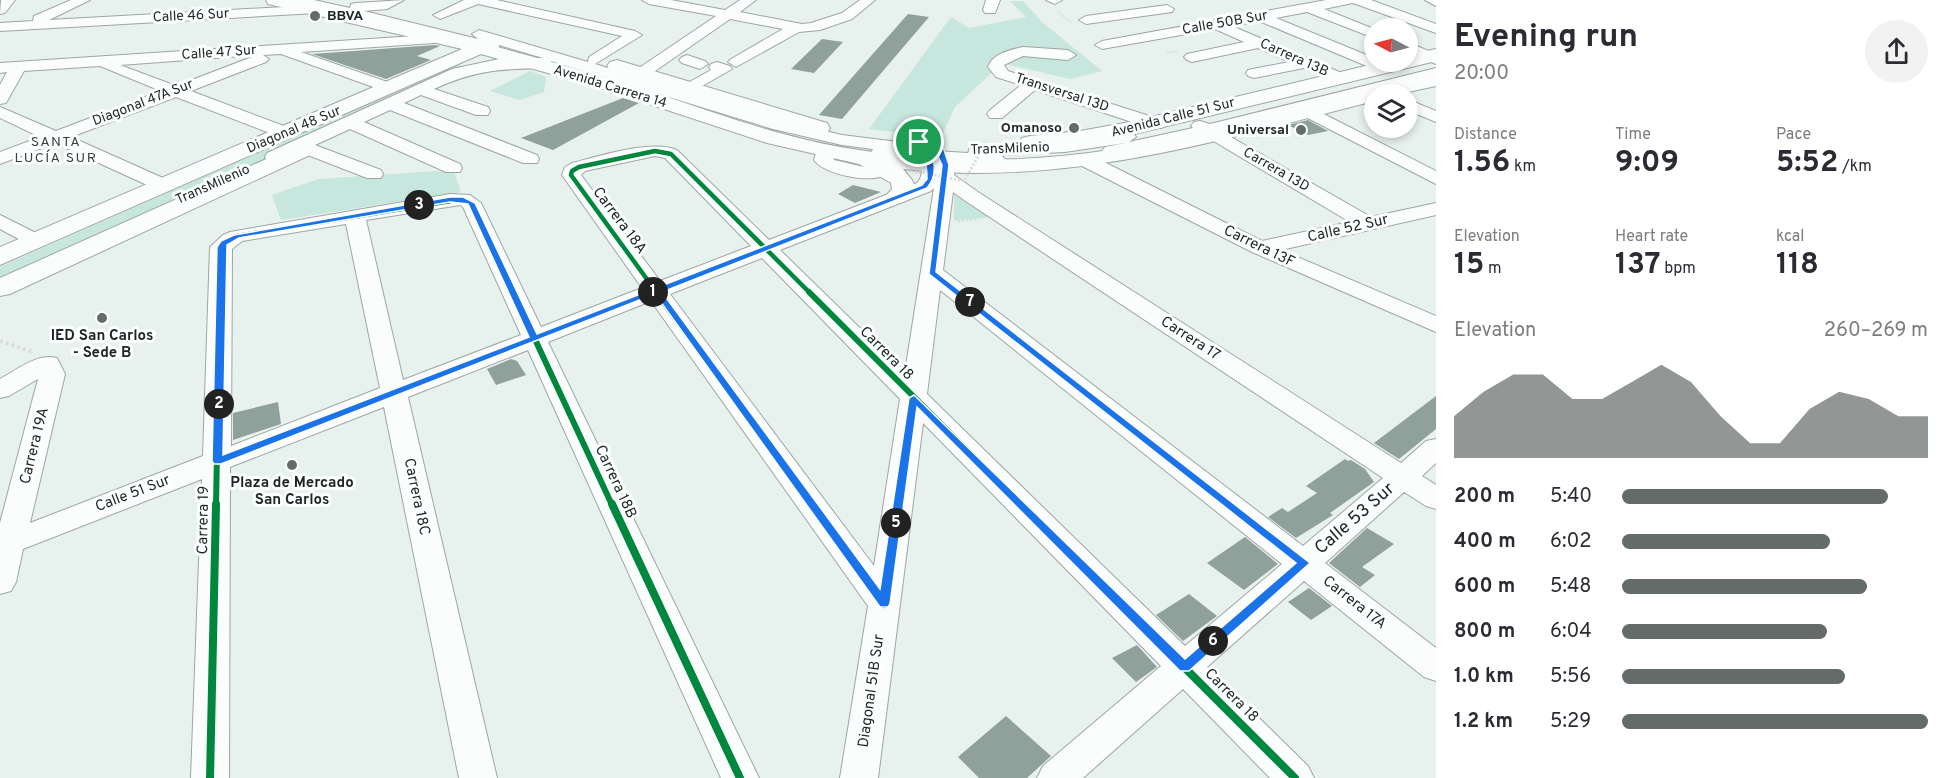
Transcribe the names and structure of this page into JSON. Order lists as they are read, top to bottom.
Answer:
{
  "streets": {
    "main road": ["Avenida Carrera 14", "Avenida Calle 51 Sur", "Diagonal 48 Sur"],
    "street": [
      "Calle 46 Sur",
      "Calle 50B Sur",
      "Calle 47 Sur",
      "Carrera 13B",
      "Transversal 13D",
      "Diagonal 47A Sur",
      "TransMilenio",
      "Carrera 13D",
      "Carrera 18A",
      "Calle 52 Sur",
      "Carrera 13F",
      "Carrera 17",
      "Carrera 18",
      "Carrera 19A",
      "Carrera 18B",
      "Calle 51 Sur",
      "Carrera 18C",
      "Calle 53 Sur",
      "Carrera 19",
      "Carrera 17A",
      "Diagonal 51B Sur"
    ]
  },
  "crossings": [
    ["Calle 46 Sur", "Avenida Carrera 14"],
    ["Calle 46 Sur", "TransMilenio"],
    ["Calle 50B Sur", "Carrera 13B"],
    ["Calle 47 Sur", "Avenida Carrera 14"],
    ["Calle 47 Sur", "Diagonal 47A Sur"],
    ["Calle 47 Sur", "Diagonal 48 Sur"],
    ["Calle 47 Sur", "TransMilenio"],
    ["Carrera 13B", "Avenida Calle 51 Sur"],
    ["Avenida Carrera 14", "Avenida Calle 51 Sur"],
    ["Avenida Carrera 14", "Diagonal 48 Sur"],
    ["Avenida Carrera 14", "TransMilenio"],
    ["Avenida Carrera 14", "Carrera 17"],
    ["Avenida Carrera 14", "Calle 51 Sur"],
    ["Avenida Carrera 14", "Diagonal 51B Sur"],
    ["Transversal 13D", "Avenida Calle 51 Sur"],
    ["Avenida Calle 51 Sur", "TransMilenio"],
    ["Avenida Calle 51 Sur", "Carrera 13D"],
    ["Avenida Calle 51 Sur", "Carrera 13F"],
    ["Avenida Calle 51 Sur", "Carrera 17"],
    ["Avenida Calle 51 Sur", "Calle 51 Sur"],
    ["Avenida Calle 51 Sur", "Diagonal 51B Sur"],
    ["Diagonal 48 Sur", "TransMilenio"],
    ["TransMilenio", "Carrera 13D"],
    ["TransMilenio", "Carrera 17"],
    ["TransMilenio", "Calle 51 Sur"],
    ["TransMilenio", "Diagonal 51B Sur"],
    ["Carrera 13D", "Calle 52 Sur"],
    ["Carrera 18A", "Carrera 18"],
    ["Carrera 18A", "Calle 51 Sur"],
    ["Carrera 18A", "Diagonal 51B Sur"],
    ["Calle 52 Sur", "Carrera 13F"],
    ["Carrera 17", "Calle 51 Sur"],
    ["Carrera 17", "Calle 53 Sur"],
    ["Carrera 17", "Diagonal 51B Sur"],
    ["Carrera 18", "Calle 51 Sur"],
    ["Carrera 18", "Calle 53 Sur"],
    ["Carrera 18", "Diagonal 51B Sur"],
    ["Carrera 19A", "Calle 51 Sur"],
    ["Carrera 18B", "Calle 51 Sur"],
    ["Carrera 18B", "Carrera 18C"],
    ["Carrera 18B", "Carrera 19"],
    ["Calle 51 Sur", "Carrera 18C"],
    ["Calle 51 Sur", "Carrera 19"],
    ["Calle 51 Sur", "Diagonal 51B Sur"],
    ["Carrera 18C", "Carrera 19"],
    ["Calle 53 Sur", "Carrera 17A"],
    ["Carrera 17A", "Diagonal 51B Sur"]
  ],
  "districts": ["SANTA LUCÍA SUR"],
  "places": [
    "BBVA",
    "Omanoso",
    "Universal",
    "IED San Carlos - Sede B",
    "Plaza de Mercado San Carlos"
  ],
  "north": "left",
  "page": {
    "heading": ["Evening run", "20:00"],
    "stats": [
      ["Distance", "1.56 km"],
      ["Time", "9:09"],
      ["Pace", "5:52 /km"],
      ["Elevation", "15 m"],
      ["Heart rate", "137 bpm"],
      ["kcal", "118"]
    ],
    "pins": [
      "3",
      "1",
      "7",
      "2",
      "5",
      "6"
    ],
    "chart": ["Elevation", "260–269 m"],
    "list": [
      {
        "name": "200 m",
        "note": "5:40"
      },
      {
        "name": "400 m",
        "note": "6:02"
      },
      {
        "name": "600 m",
        "note": "5:48"
      },
      {
        "name": "800 m",
        "note": "6:04"
      },
      {
        "name": "1.0 km",
        "note": "5:56"
      },
      {
        "name": "1.2 km",
        "note": "5:29"
      }
    ]
  }
}
